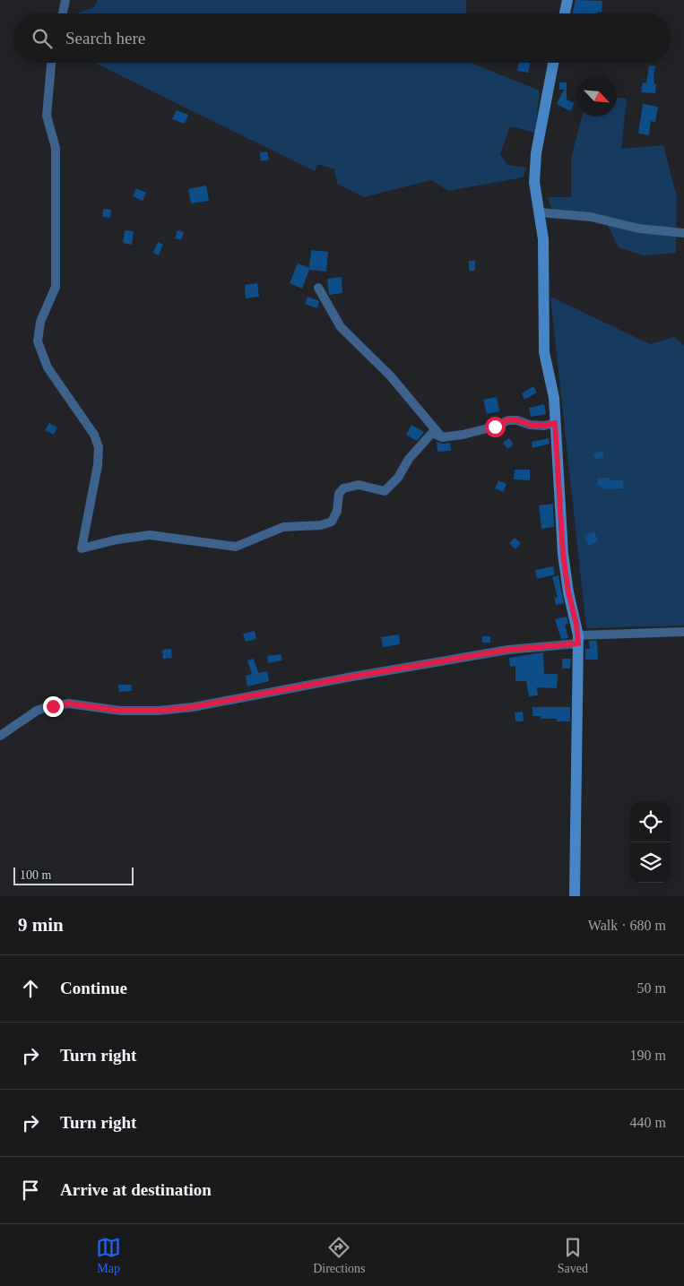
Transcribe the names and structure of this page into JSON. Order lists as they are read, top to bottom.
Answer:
{
  "scale_bar": "100 m",
  "north": "bottom right",
  "page": {
    "search": "Search here",
    "scale": "100 m",
    "heading": ["9 min", "Walk · 680 m"],
    "list": [
      ["Continue", "50 m"],
      ["Turn right", "190 m"],
      ["Turn right", "440 m"],
      "Arrive at destination"
    ],
    "nav": ["Map", "Directions", "Saved"]
  }
}
